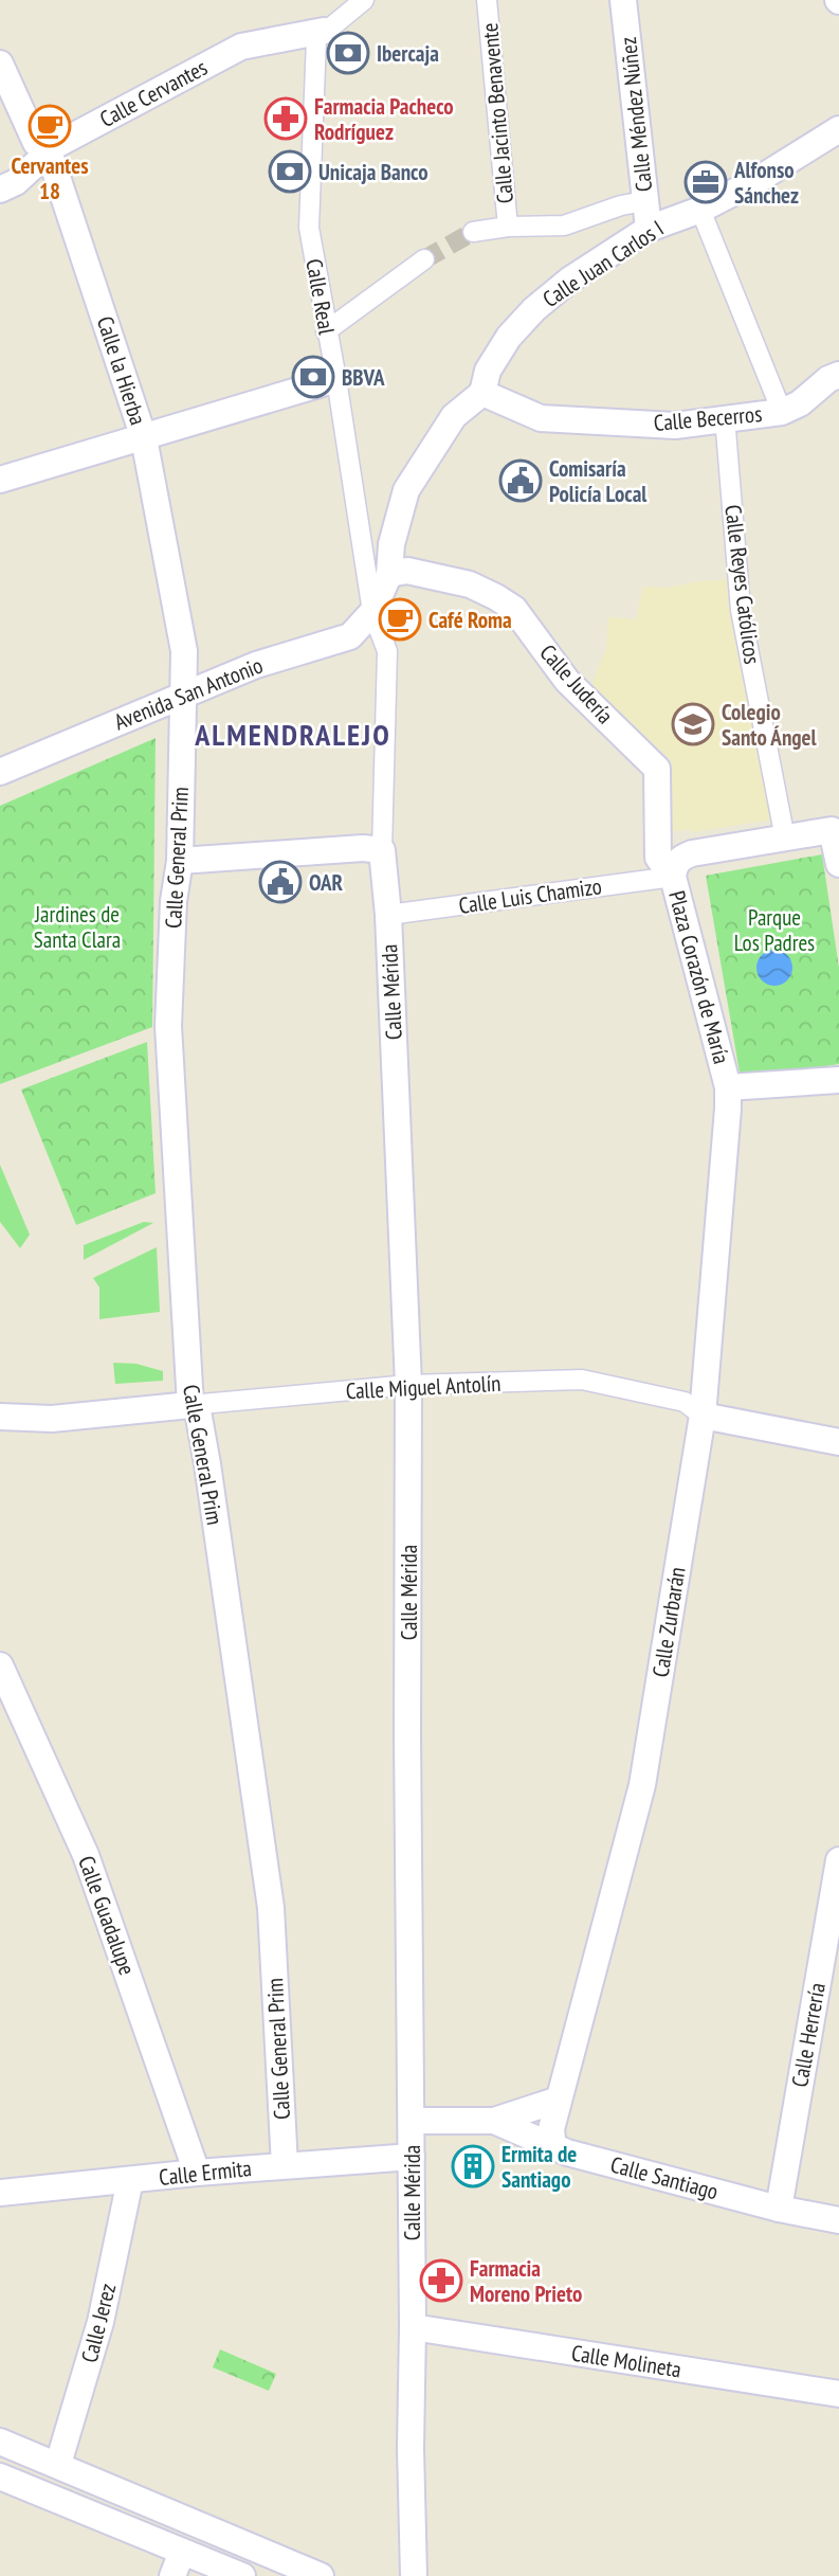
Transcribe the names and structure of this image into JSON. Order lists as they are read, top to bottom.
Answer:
{
  "streets": {
    "street": [
      "Calle Cervantes",
      "Calle Jacinto Benavente",
      "Calle Méndez Núñez",
      "Calle Juan Carlos I",
      "Calle Real",
      "Calle la Hierba",
      "Calle Becerros",
      "Calle Reyes Católicos",
      "Calle Judería",
      "Avenida San Antonio",
      "Calle General Prim",
      "Calle Luis Chamizo",
      "Plaza Corazón de María",
      "Calle Mérida",
      "Calle Miguel Antolín",
      "Calle Zurbarán",
      "Calle Guadalupe",
      "Calle Herrería",
      "Calle Ermita",
      "Calle Santiago",
      "Calle Jerez",
      "Calle Molineta"
    ]
  },
  "crossings": [
    ["Calle Cervantes", "Calle Real"],
    ["Calle Cervantes", "Calle la Hierba"],
    ["Calle Méndez Núñez", "Calle Juan Carlos I"],
    ["Calle Juan Carlos I", "Calle Becerros"],
    ["Calle Real", "Avenida San Antonio"],
    ["Calle Real", "Calle Mérida"],
    ["Calle la Hierba", "Avenida San Antonio"],
    ["Calle la Hierba", "Calle General Prim"],
    ["Calle Becerros", "Calle Reyes Católicos"],
    ["Calle Reyes Católicos", "Plaza Corazón de María"],
    ["Calle Judería", "Calle Luis Chamizo"],
    ["Calle Judería", "Plaza Corazón de María"],
    ["Avenida San Antonio", "Calle General Prim"],
    ["Avenida San Antonio", "Calle Mérida"],
    ["Calle General Prim", "Calle Miguel Antolín"],
    ["Calle General Prim", "Calle Ermita"],
    ["Calle Luis Chamizo", "Plaza Corazón de María"],
    ["Calle Luis Chamizo", "Calle Mérida"],
    ["Plaza Corazón de María", "Calle Zurbarán"],
    ["Calle Mérida", "Calle Miguel Antolín"],
    ["Calle Mérida", "Calle Ermita"],
    ["Calle Mérida", "Calle Santiago"],
    ["Calle Mérida", "Calle Molineta"],
    ["Calle Miguel Antolín", "Calle Zurbarán"],
    ["Calle Zurbarán", "Calle Santiago"],
    ["Calle Guadalupe", "Calle Ermita"],
    ["Calle Herrería", "Calle Santiago"],
    ["Calle Ermita", "Calle Jerez"]
  ],
  "districts": ["ALMENDRALEJO"],
  "parks": ["Jardines de Santa Clara", "Parque Los Padres"],
  "places": {
    "bank": ["Ibercaja", "Unicaja Banco", "BBVA"],
    "pharmacy": ["Farmacia Pacheco Rodríguez", "Farmacia Moreno Prieto"],
    "cafe": ["Cervantes 18", "Café Roma"],
    "office": ["Alfonso Sánchez"],
    "public building": ["Comisaría Policía Local", "OAR"],
    "school or university": ["Colegio Santo Ángel"],
    "building": ["Ermita de Santiago"]
  }
}
